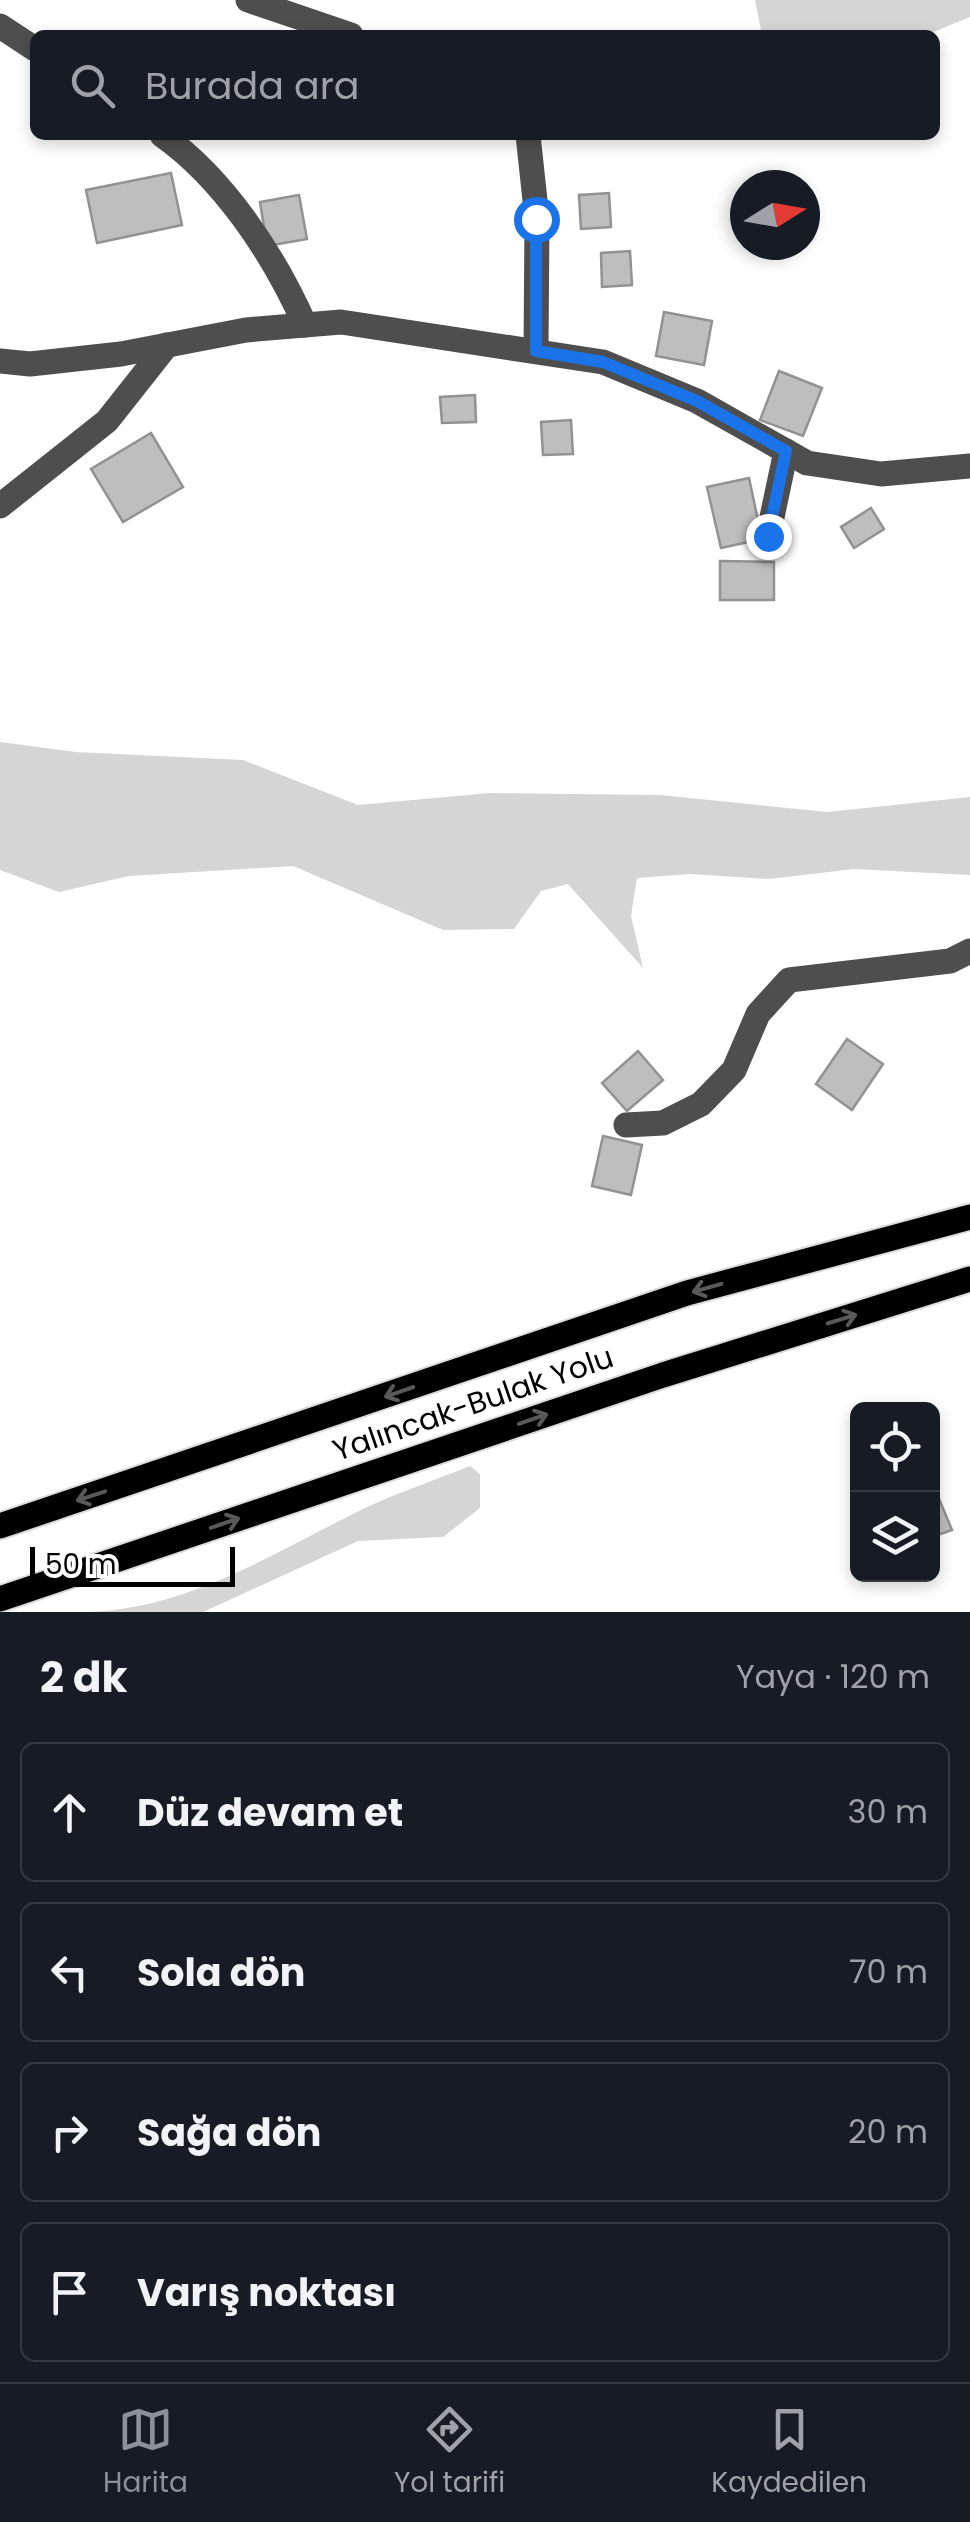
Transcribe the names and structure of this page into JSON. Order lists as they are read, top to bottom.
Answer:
{
  "streets": {
    "main road": ["Yalıncak-Bulak Yolu"]
  },
  "scale_bar": "50 m",
  "north": "right",
  "page": {
    "search": "Burada ara",
    "scale": "50 m",
    "heading": ["2 dk", "Yaya · 120 m"],
    "list": [
      ["Düz devam et", "30 m"],
      ["Sola dön", "70 m"],
      ["Sağa dön", "20 m"],
      "Varış noktası"
    ],
    "nav": ["Harita", "Yol tarifi", "Kaydedilen"]
  }
}
